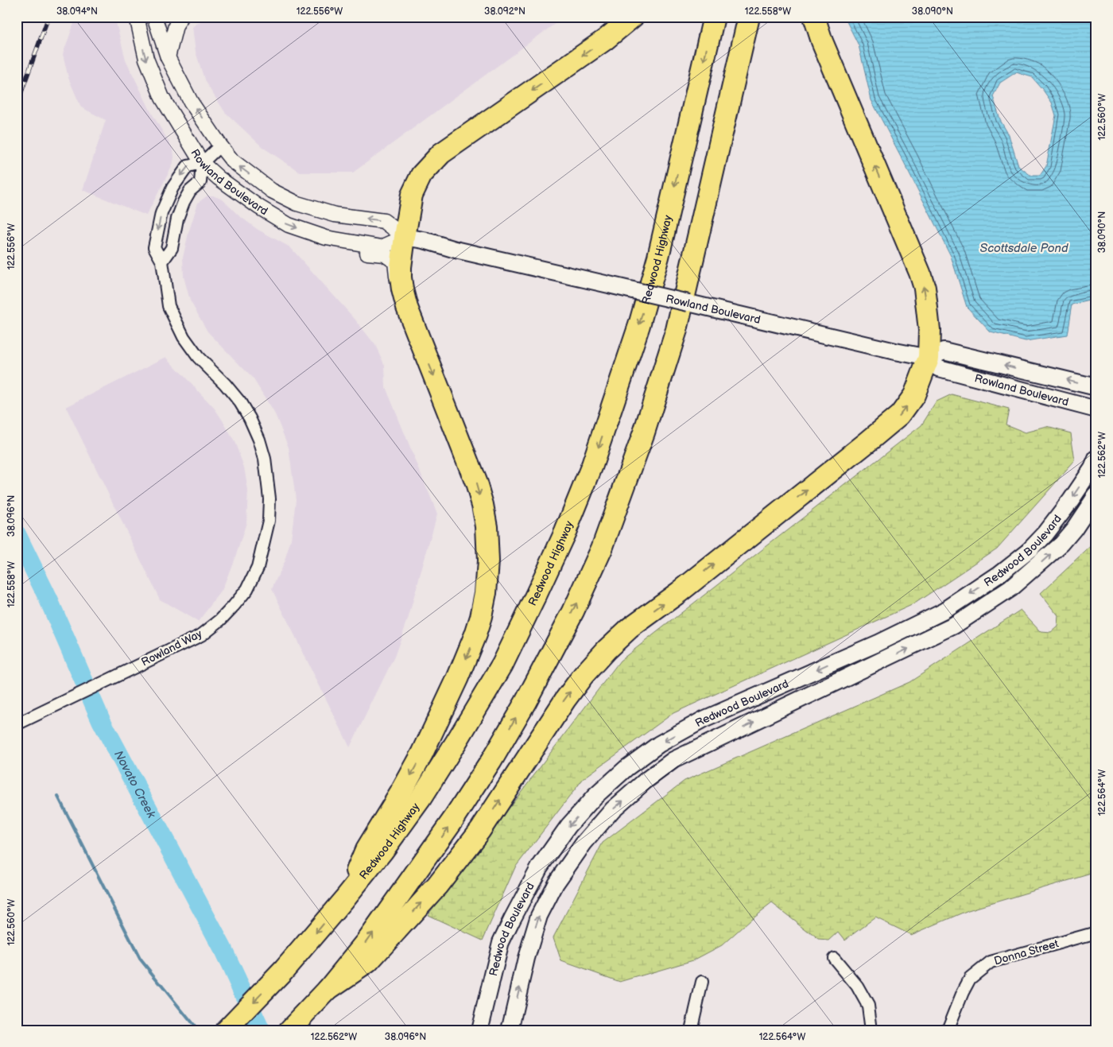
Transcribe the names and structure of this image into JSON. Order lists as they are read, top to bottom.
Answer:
{
  "streets": {
    "highway": ["Redwood Highway"],
    "main road": ["Rowland Boulevard", "Redwood Boulevard"],
    "street": ["Rowland Way", "Donna Street"]
  },
  "crossings": [
    ["Rowland Boulevard", "Rowland Way"]
  ],
  "water": ["Scottsdale Pond", "Novato Creek"],
  "coordinates": [
    "38.094°N",
    "122.556°W",
    "38.092°N",
    "122.558°W",
    "38.090°N",
    "122.560°W",
    "122.562°W",
    "38.096°N",
    "122.564°W"
  ]
}
